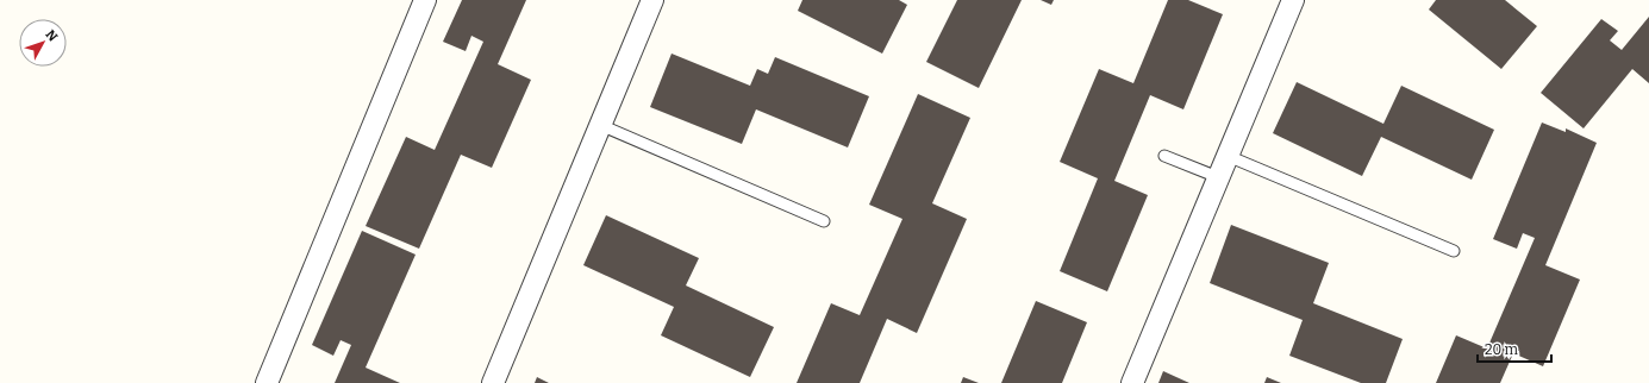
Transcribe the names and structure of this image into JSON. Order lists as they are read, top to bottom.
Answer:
{
  "scale_bar": "20 m",
  "north": "top right"
}
